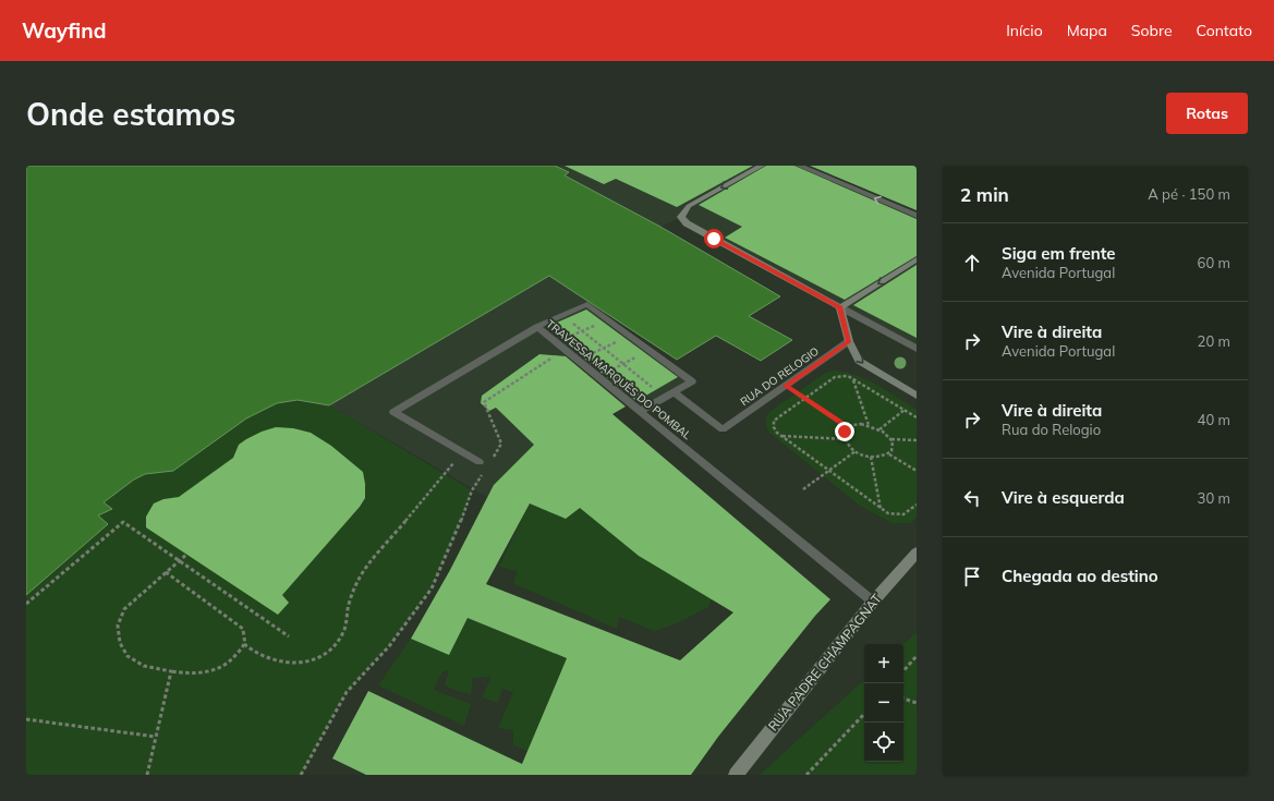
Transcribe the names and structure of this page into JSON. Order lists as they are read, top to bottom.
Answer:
{
  "streets": {
    "main road": ["RUA PADRE CHAMPAGNAT"],
    "lane": ["RUA DO RELOGIO", "TRAVESSA MARQUÊS DO POMBAL"]
  },
  "crossings": [
    ["TRAVESSA MARQUÊS DO POMBAL", "RUA PADRE CHAMPAGNAT"]
  ],
  "page": {
    "header": "Wayfind",
    "nav": [
      "Início",
      "Mapa",
      "Sobre",
      "Contato"
    ],
    "buttons": "Rotas",
    "title": "Onde estamos",
    "heading": ["2 min", "A pé · 150 m"],
    "list": [
      ["Siga em frente", "Avenida Portugal", "60 m"],
      ["Vire à direita", "Avenida Portugal", "20 m"],
      ["Vire à direita", "Rua do Relogio", "40 m"],
      ["Vire à esquerda", "30 m"],
      "Chegada ao destino"
    ],
    "map_buttons": ["+", "−"]
  }
}
